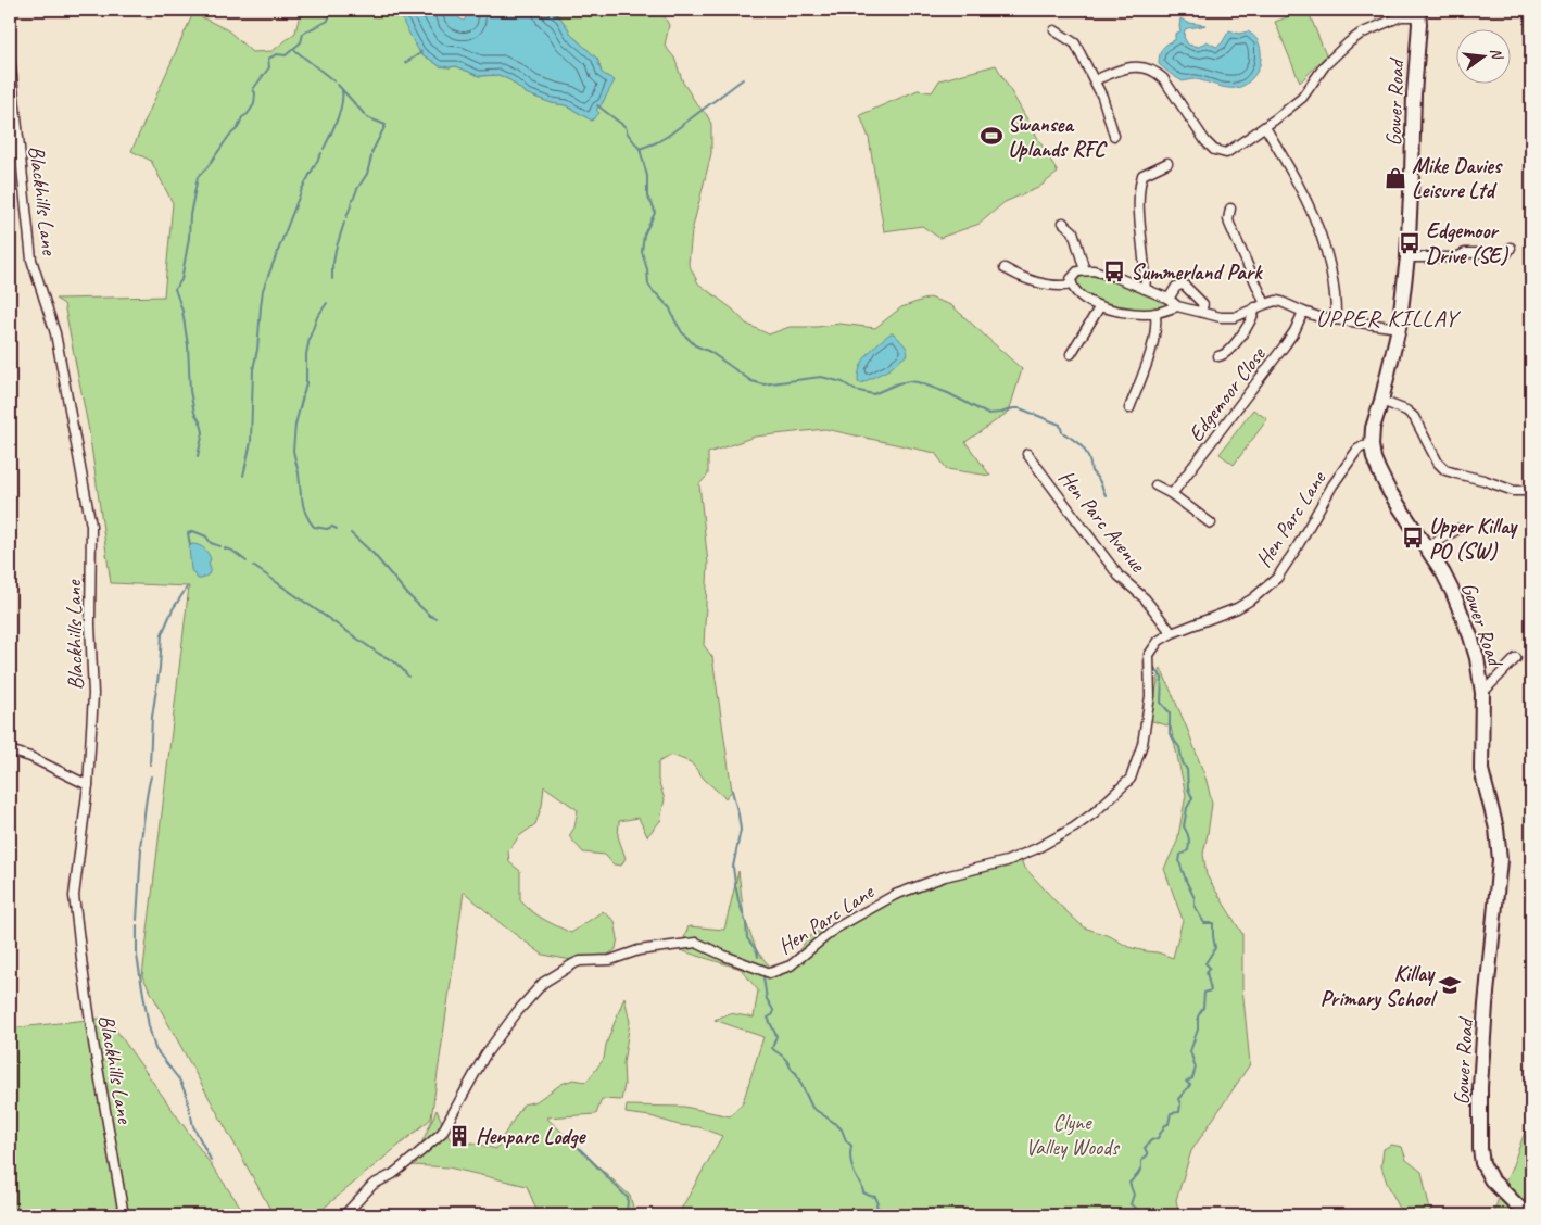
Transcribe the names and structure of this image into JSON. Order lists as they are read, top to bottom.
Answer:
{
  "streets": {
    "main road": ["Gower Road"],
    "street": [
      "Blackhills Lane",
      "Edgemoor Close",
      "Hen Parc Lane",
      "Hen Parc Avenue"
    ]
  },
  "crossings": [
    ["Gower Road", "Hen Parc Lane"],
    ["Hen Parc Lane", "Hen Parc Avenue"]
  ],
  "districts": ["UPPER KILLAY"],
  "parks": ["Clyne Valley Woods"],
  "places": {
    "sports": ["Swansea Uplands RFC"],
    "shop": ["Mike Davies Leisure Ltd"],
    "bus stop": ["Edgemoor Drive (SE)", "Summerland Park", "Upper Killay PO (SW)"],
    "school or university": ["Killay Primary School"],
    "building": ["Henparc Lodge"]
  },
  "north": "right"
}
